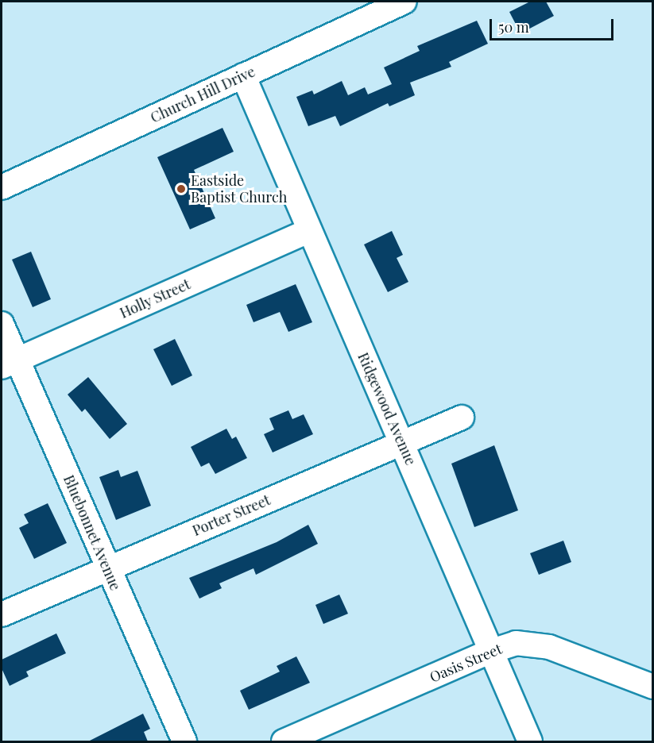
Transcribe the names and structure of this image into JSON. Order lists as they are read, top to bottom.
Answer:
{
  "streets": {
    "street": [
      "Church Hill Drive",
      "Holly Street",
      "Ridgewood Avenue",
      "Porter Street",
      "Bluebonnet Avenue",
      "Oasis Street"
    ]
  },
  "crossings": [
    ["Church Hill Drive", "Ridgewood Avenue"],
    ["Holly Street", "Ridgewood Avenue"],
    ["Holly Street", "Bluebonnet Avenue"],
    ["Ridgewood Avenue", "Porter Street"],
    ["Ridgewood Avenue", "Oasis Street"],
    ["Porter Street", "Bluebonnet Avenue"]
  ],
  "places": ["Eastside Baptist Church"],
  "scale_bar": "50 m"
}
